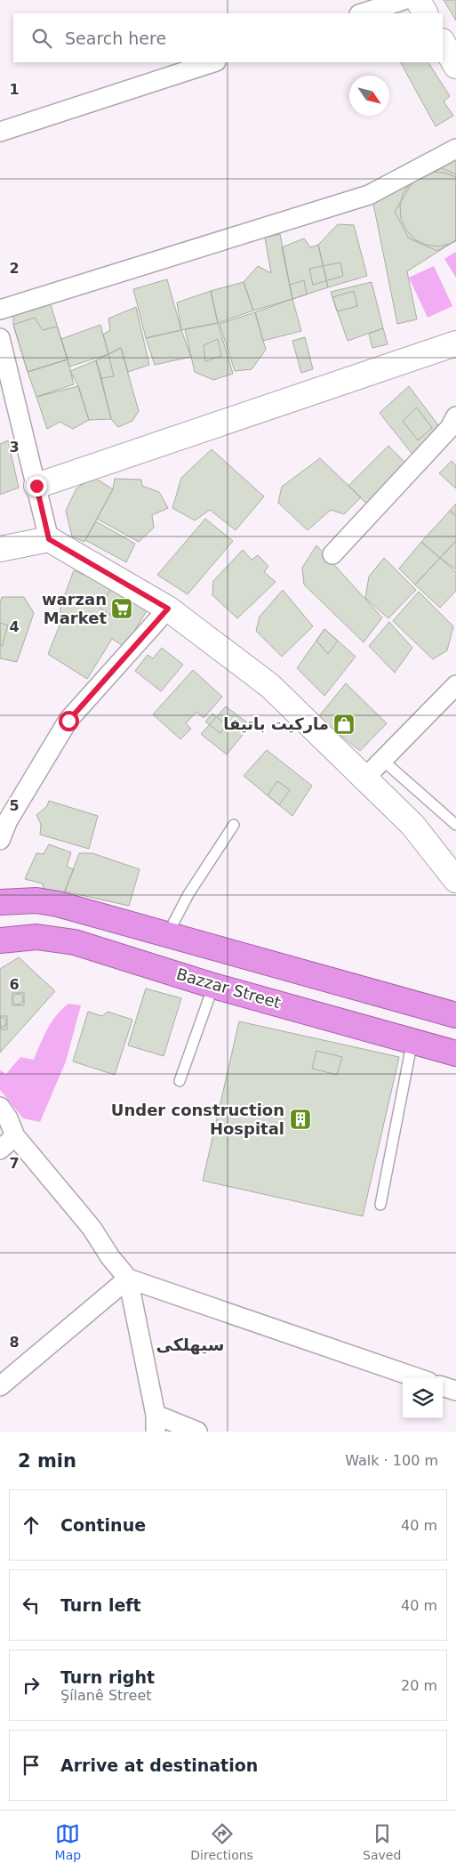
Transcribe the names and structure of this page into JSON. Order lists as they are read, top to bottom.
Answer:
{
  "streets": {
    "highway": ["Bazzar Street"]
  },
  "districts": ["سيهلكى"],
  "places": {
    "supermarket": ["warzan Market"],
    "shop": ["ماركيت باتيفا"],
    "building": ["Under construction Hospital"]
  },
  "north": "bottom right",
  "page": {
    "search": "Search here",
    "heading": ["2 min", "Walk · 100 m"],
    "list": [
      ["Continue", "40 m"],
      ["Turn left", "40 m"],
      ["Turn right", "Şílanê Street", "20 m"],
      "Arrive at destination"
    ],
    "nav": ["Map", "Directions", "Saved"]
  },
  "grid": {
    "rows": [
      "1",
      "2",
      "3",
      "4",
      "5",
      "6",
      "7",
      "8"
    ]
  }
}
